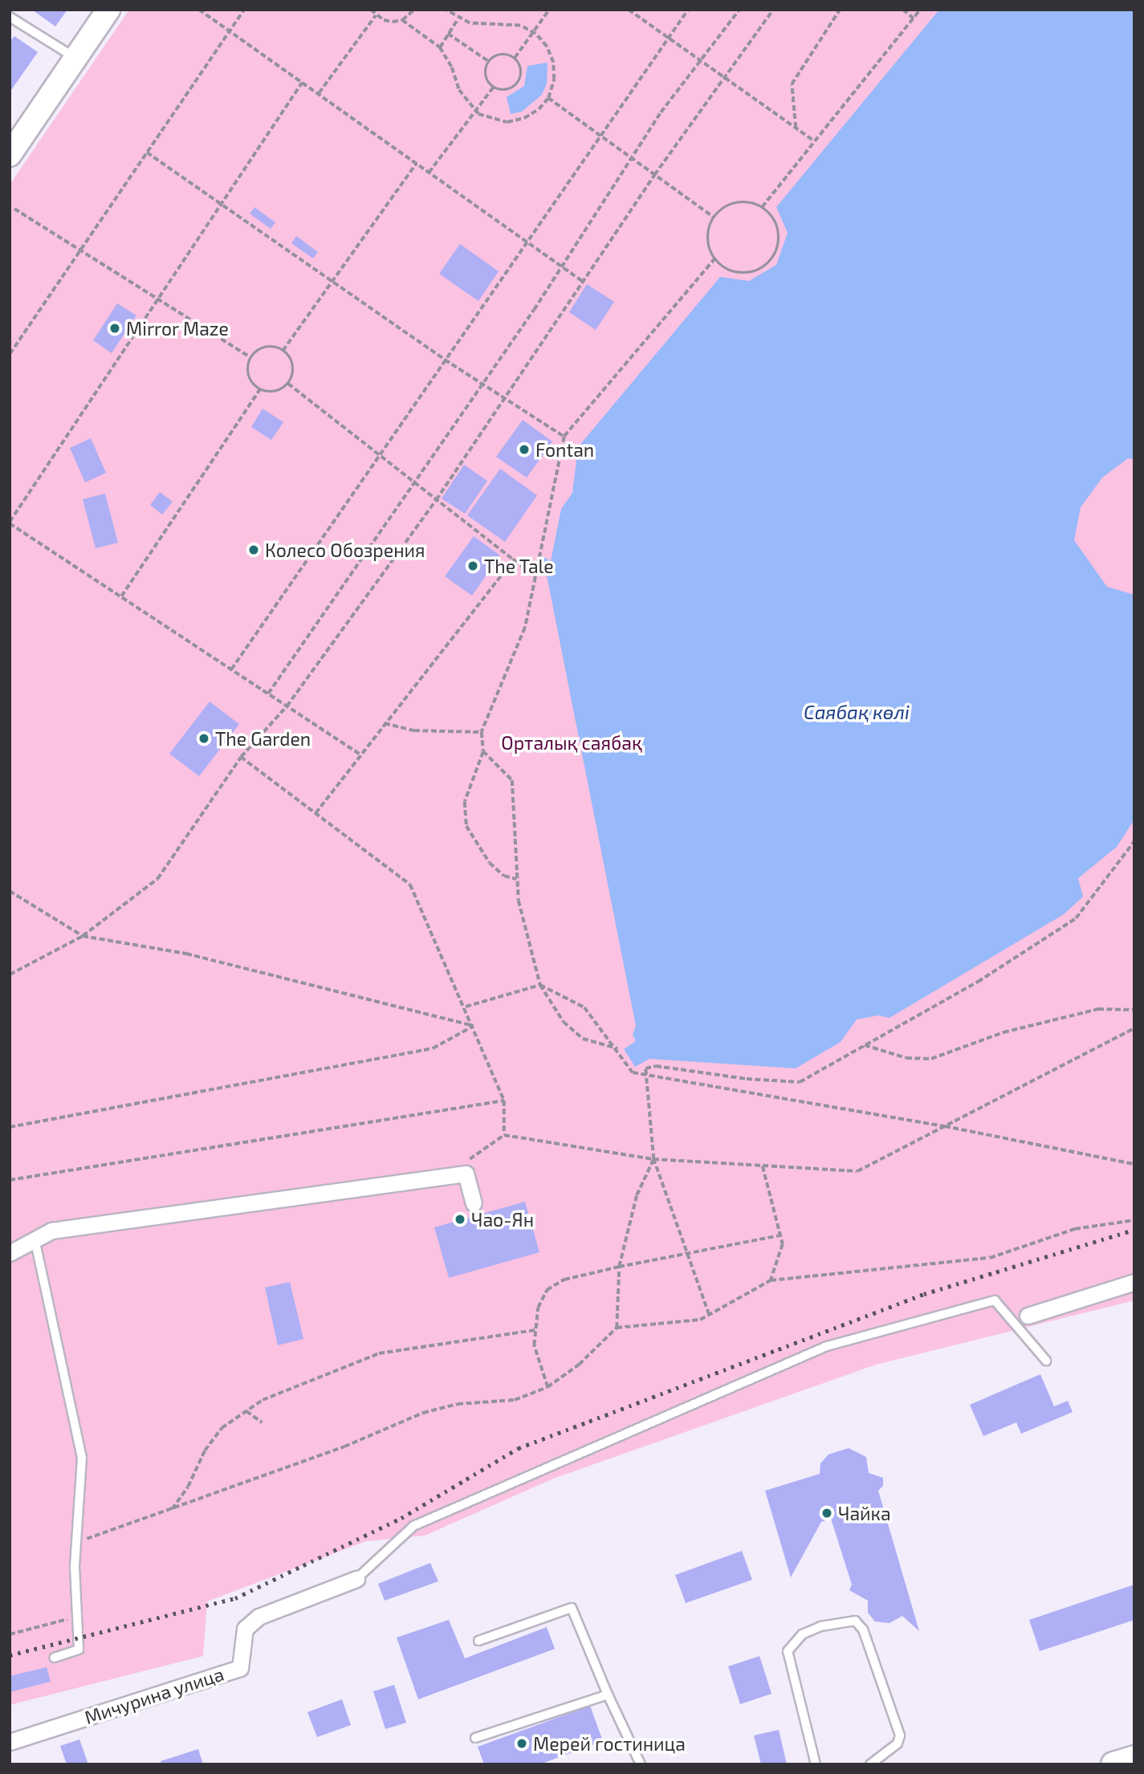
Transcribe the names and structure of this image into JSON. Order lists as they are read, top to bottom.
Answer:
{
  "streets": {
    "street": ["Мичурина улица"]
  },
  "water": ["Саябақ көлі"],
  "parks": ["Орталық саябақ"],
  "places": [
    "Mirror Maze",
    "Fontan",
    "Колесо Обозрения",
    "The Tale",
    "The Garden",
    "Чао-Ян",
    "Чайка",
    "Мерей гостиница"
  ]
}
